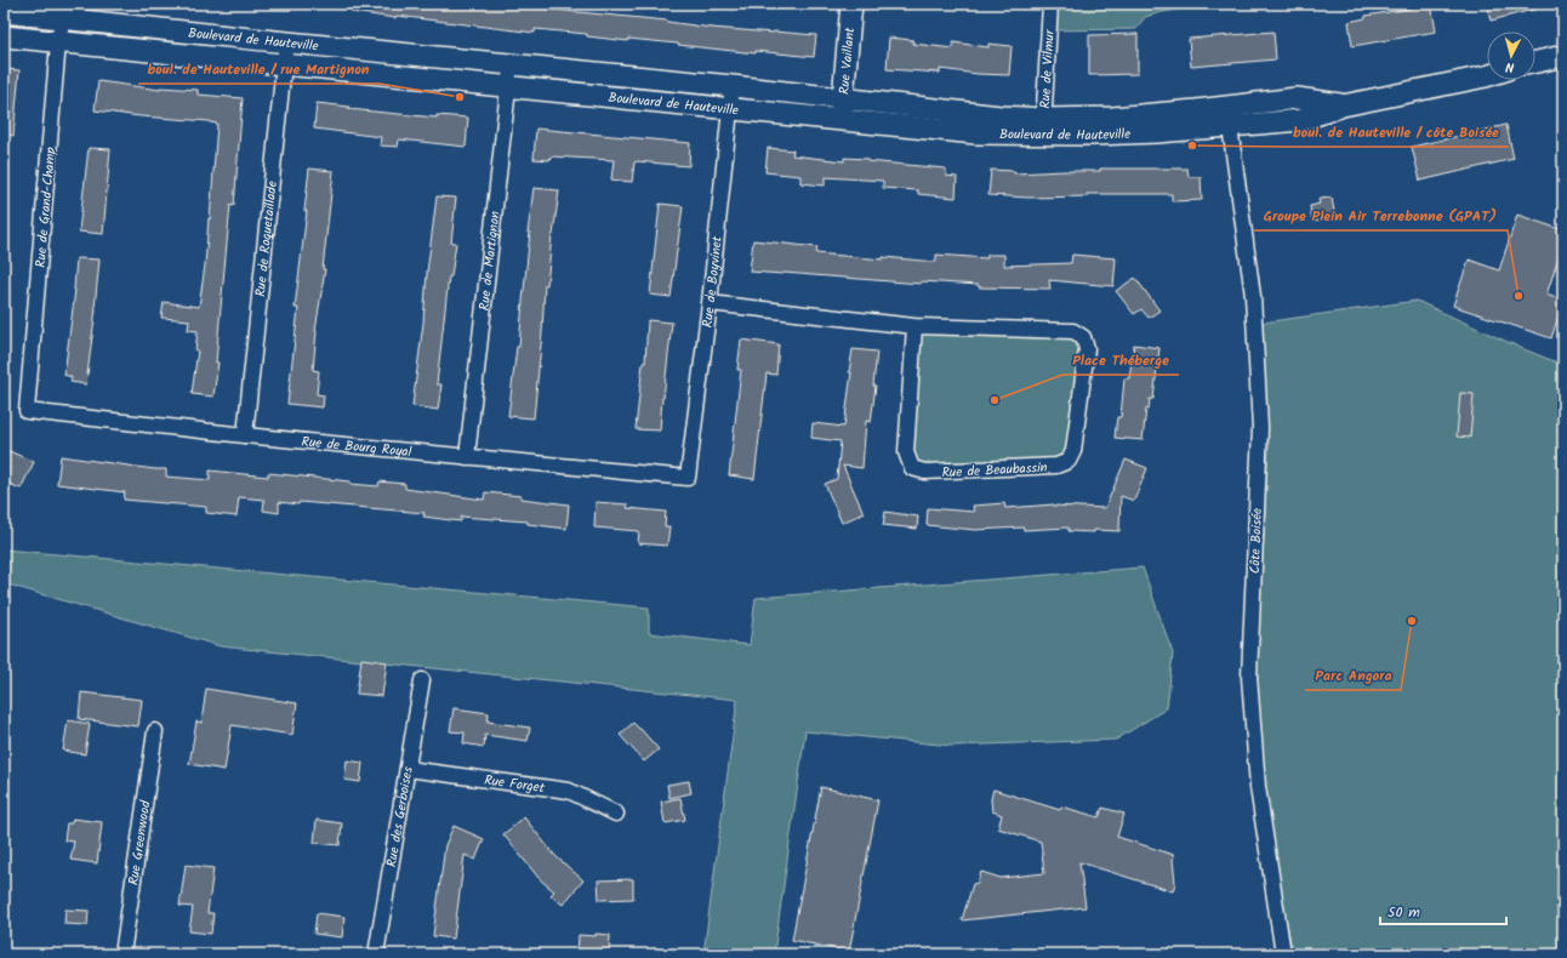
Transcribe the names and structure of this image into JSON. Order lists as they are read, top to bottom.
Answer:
{
  "streets": {
    "street": [
      "Boulevard de Hauteville",
      "Rue Vaillant",
      "Rue de Vilmur",
      "Rue de Grand-Champ",
      "Rue de Roquetaillade",
      "Rue de Martignon",
      "Rue de Boyvinet",
      "Rue de Bourg Royal",
      "Rue de Beaubassin",
      "Côte Boisée",
      "Rue Forget",
      "Rue des Gerboises",
      "Rue Greenwood"
    ]
  },
  "crossings": [
    ["Boulevard de Hauteville", "Rue Vaillant"],
    ["Boulevard de Hauteville", "Rue de Vilmur"],
    ["Boulevard de Hauteville", "Rue de Grand-Champ"],
    ["Boulevard de Hauteville", "Rue de Roquetaillade"],
    ["Boulevard de Hauteville", "Rue de Martignon"],
    ["Boulevard de Hauteville", "Rue de Boyvinet"],
    ["Boulevard de Hauteville", "Côte Boisée"],
    ["Rue de Grand-Champ", "Rue de Bourg Royal"],
    ["Rue de Roquetaillade", "Rue de Bourg Royal"],
    ["Rue de Martignon", "Rue de Bourg Royal"],
    ["Rue de Boyvinet", "Rue de Bourg Royal"],
    ["Rue de Boyvinet", "Rue de Beaubassin"],
    ["Rue Forget", "Rue des Gerboises"]
  ],
  "places": [
    "boul. de Hauteville / rue Martignon",
    "boul. de Hauteville / côte Boisée",
    "Groupe Plein Air Terrebonne (GPAT)",
    "Place Théberge",
    "Parc Angora"
  ],
  "scale_bar": "50 m",
  "north": "bottom"
}
